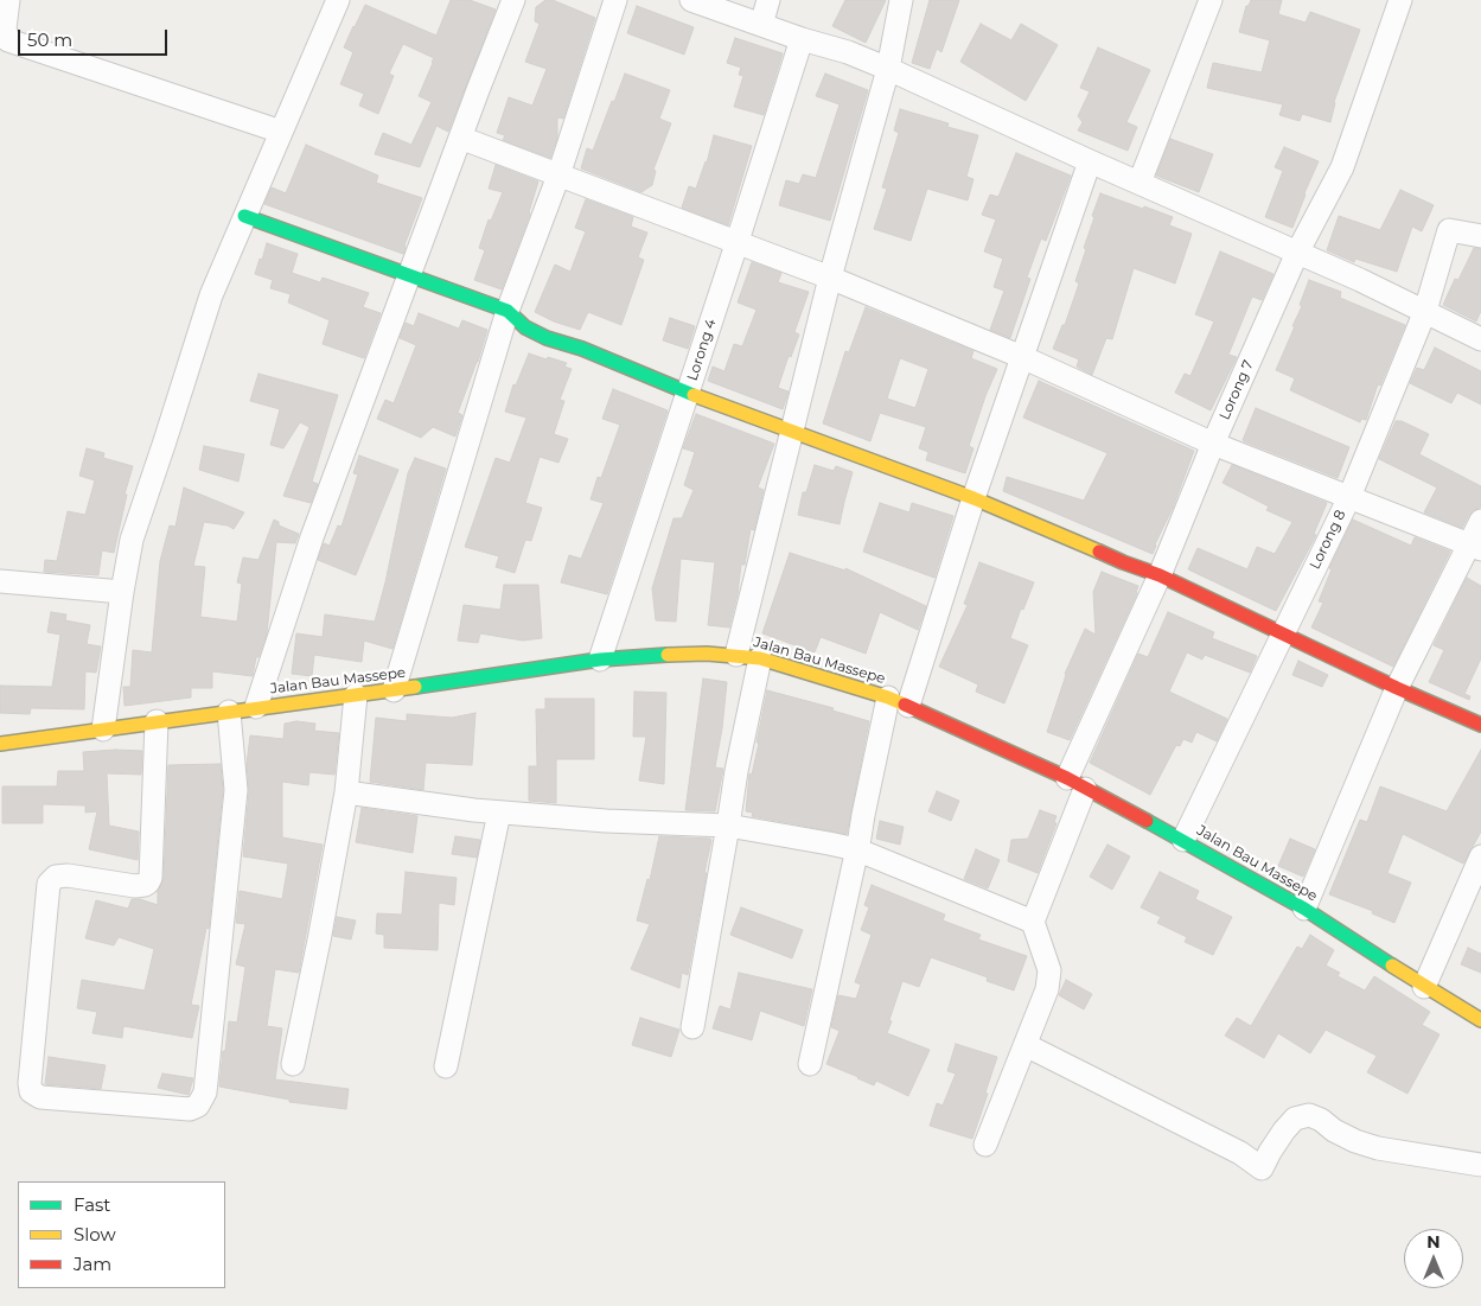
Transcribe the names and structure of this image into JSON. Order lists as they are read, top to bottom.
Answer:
{
  "streets": {
    "main road": ["Jalan Bau Massepe"],
    "street": ["Lorong 4", "Lorong 7", "Lorong 8"]
  },
  "crossings": [
    ["Lorong 4", "Jalan Bau Massepe"],
    ["Lorong 7", "Jalan Bau Massepe"],
    ["Lorong 8", "Jalan Bau Massepe"]
  ],
  "legend": ["Fast", "Slow", "Jam"],
  "scale_bar": "50 m",
  "north": "top"
}
